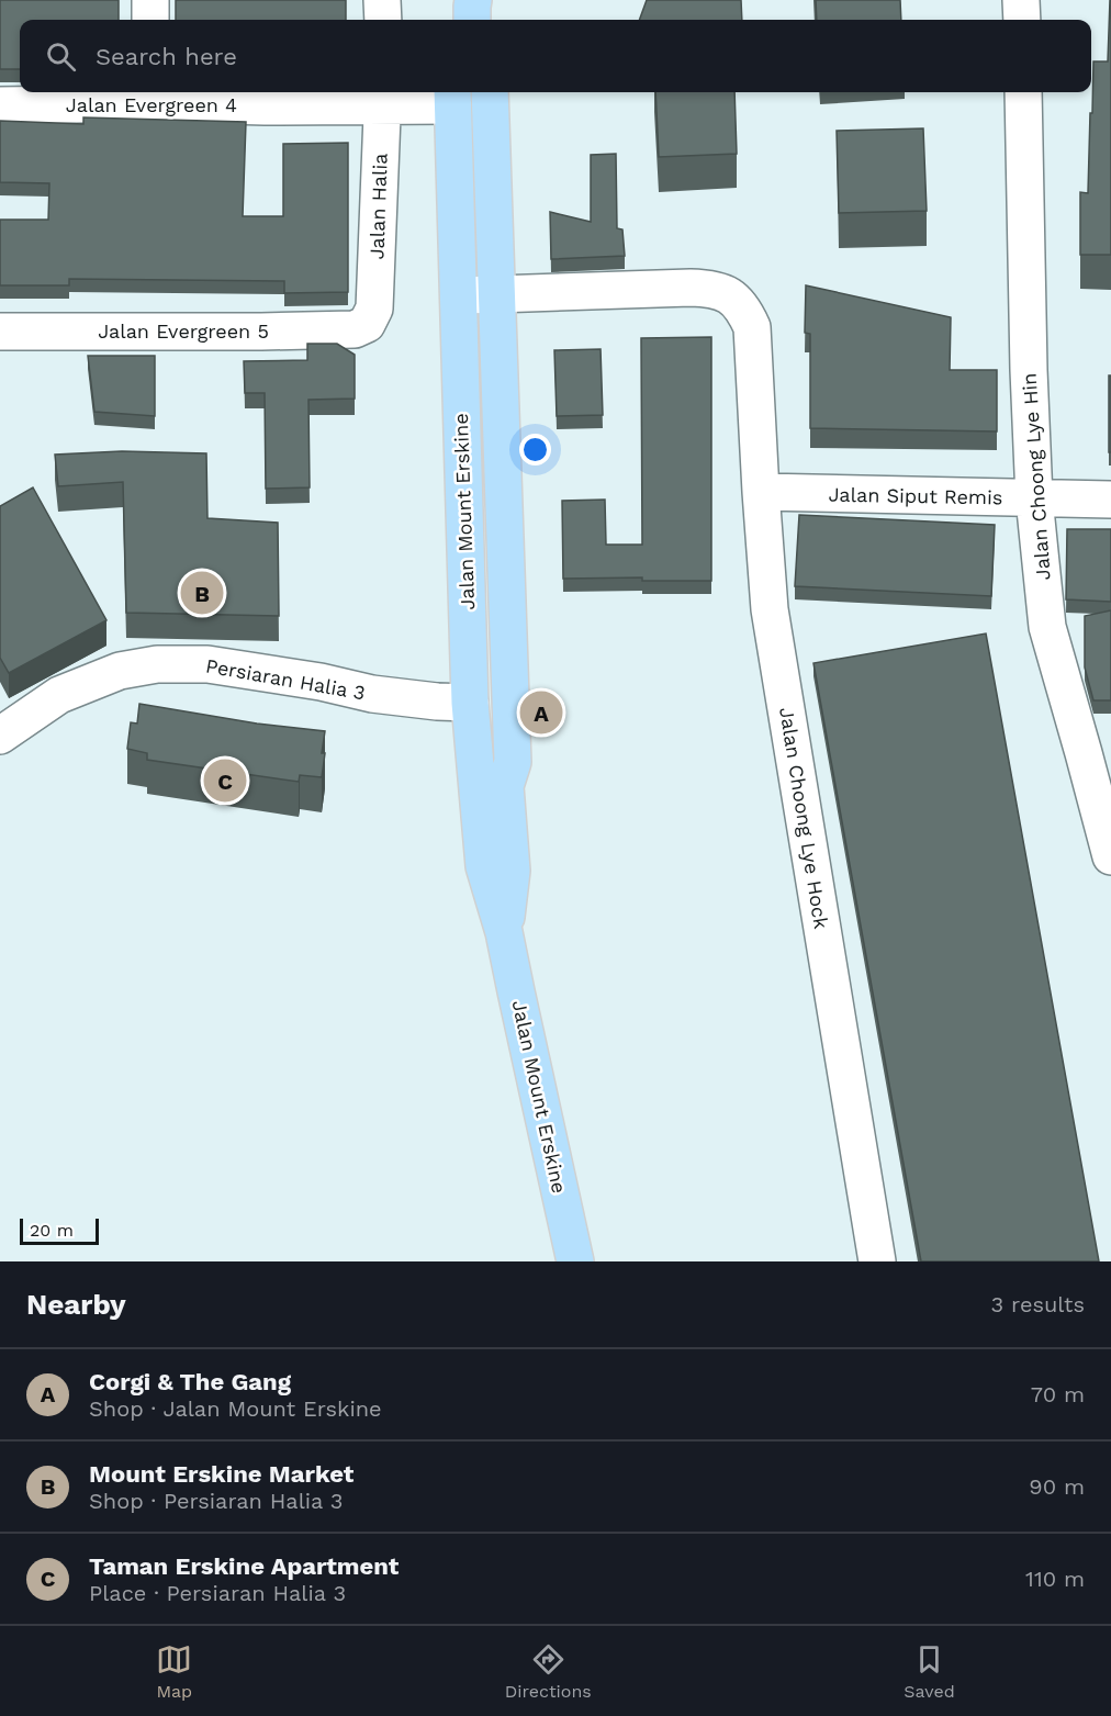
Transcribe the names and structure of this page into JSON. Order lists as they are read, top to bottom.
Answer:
{
  "streets": {
    "main road": ["Jalan Mount Erskine"],
    "street": [
      "Jalan Evergreen 4",
      "Jalan Halia",
      "Jalan Evergreen 5",
      "Jalan Choong Lye Hin",
      "Jalan Siput Remis",
      "Persiaran Halia 3",
      "Jalan Choong Lye Hock"
    ]
  },
  "crossings": [
    ["Jalan Evergreen 4", "Jalan Halia"],
    ["Jalan Evergreen 4", "Jalan Mount Erskine"],
    ["Jalan Halia", "Jalan Evergreen 5"],
    ["Jalan Choong Lye Hin", "Jalan Siput Remis"],
    ["Jalan Siput Remis", "Jalan Choong Lye Hock"],
    ["Jalan Mount Erskine", "Persiaran Halia 3"],
    ["Jalan Mount Erskine", "Jalan Choong Lye Hock"]
  ],
  "scale_bar": "20 m",
  "page": {
    "search": "Search here",
    "pins": ["B", "A", "C"],
    "scale": "20 m",
    "heading": ["Nearby", "3 results"],
    "list": [
      {
        "mark": "A",
        "name": "Corgi & The Gang",
        "note": "Shop · Jalan Mount Erskine",
        "value": "70 m"
      },
      {
        "mark": "B",
        "name": "Mount Erskine Market",
        "note": "Shop · Persiaran Halia 3",
        "value": "90 m"
      },
      {
        "mark": "C",
        "name": "Taman Erskine Apartment",
        "note": "Place · Persiaran Halia 3",
        "value": "110 m"
      }
    ],
    "nav": ["Map", "Directions", "Saved"]
  }
}
